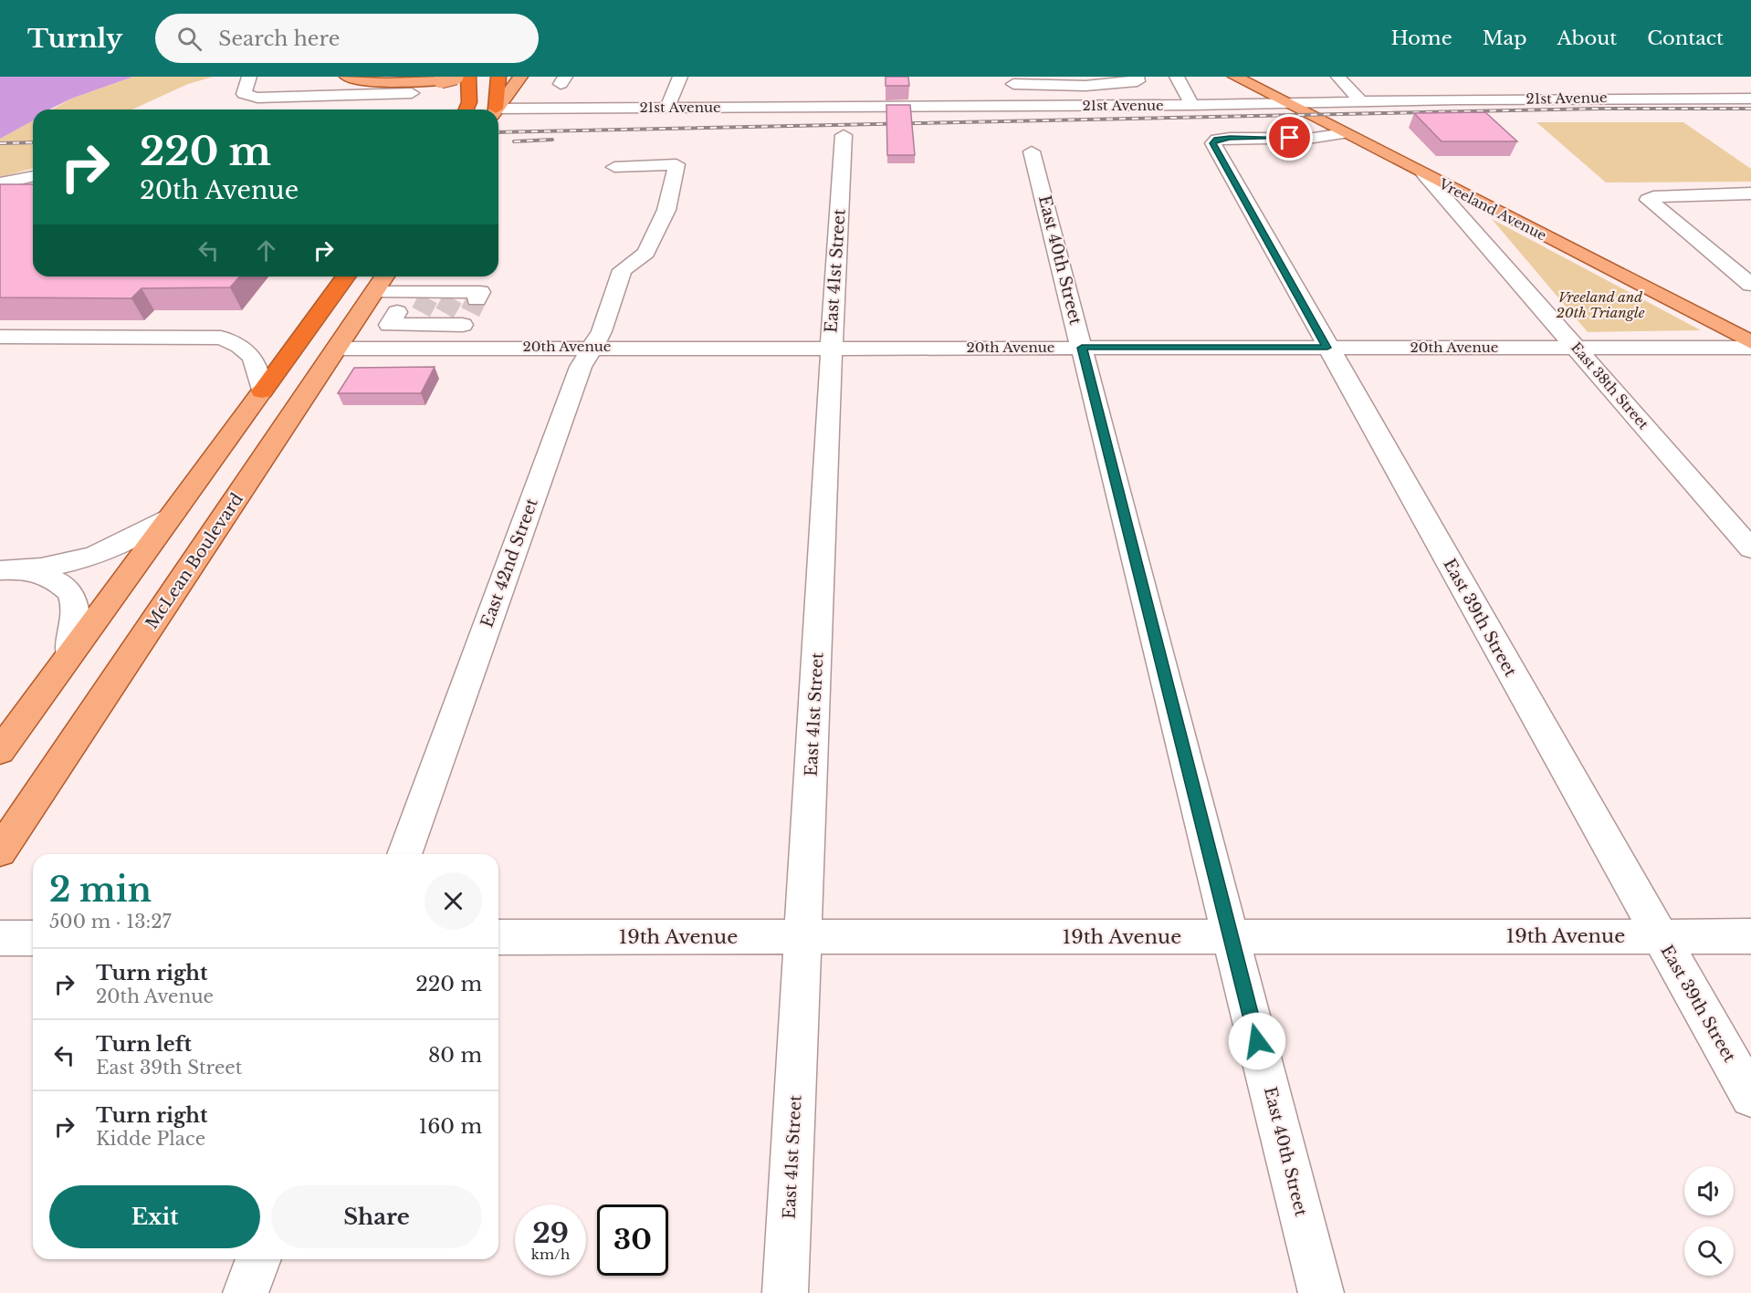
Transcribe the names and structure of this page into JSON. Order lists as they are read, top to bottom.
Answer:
{
  "streets": {
    "main road": ["Vreeland Avenue", "McLean Boulevard"],
    "street": [
      "21st Avenue",
      "East 40th Street",
      "East 41st Street",
      "20th Avenue",
      "East 38th Street",
      "East 42nd Street",
      "East 39th Street",
      "19th Avenue"
    ]
  },
  "crossings": [
    ["21st Avenue", "Vreeland Avenue"],
    ["Vreeland Avenue", "East 38th Street"],
    ["Vreeland Avenue", "East 39th Street"],
    ["East 40th Street", "20th Avenue"],
    ["East 40th Street", "19th Avenue"],
    ["East 41st Street", "20th Avenue"],
    ["East 41st Street", "19th Avenue"],
    ["20th Avenue", "East 38th Street"],
    ["20th Avenue", "McLean Boulevard"],
    ["20th Avenue", "East 42nd Street"],
    ["20th Avenue", "East 39th Street"],
    ["East 39th Street", "19th Avenue"]
  ],
  "parks": ["Vreeland and 20th Triangle"],
  "page": {
    "header": "Turnly",
    "search": "Search here",
    "nav": [
      "Home",
      "Map",
      "About",
      "Contact"
    ],
    "turn": ["220 m", "20th Avenue"],
    "heading": ["2 min", "500 m · 13:27"],
    "list": [
      {
        "name": "Turn right",
        "note": "20th Avenue",
        "value": "220 m"
      },
      {
        "name": "Turn left",
        "note": "East 39th Street",
        "value": "80 m"
      },
      {
        "name": "Turn right",
        "note": "Kidde Place",
        "value": "160 m"
      }
    ],
    "buttons": ["Exit", "Share"],
    "speed": "29 km/h",
    "limit": "30"
  }
}
